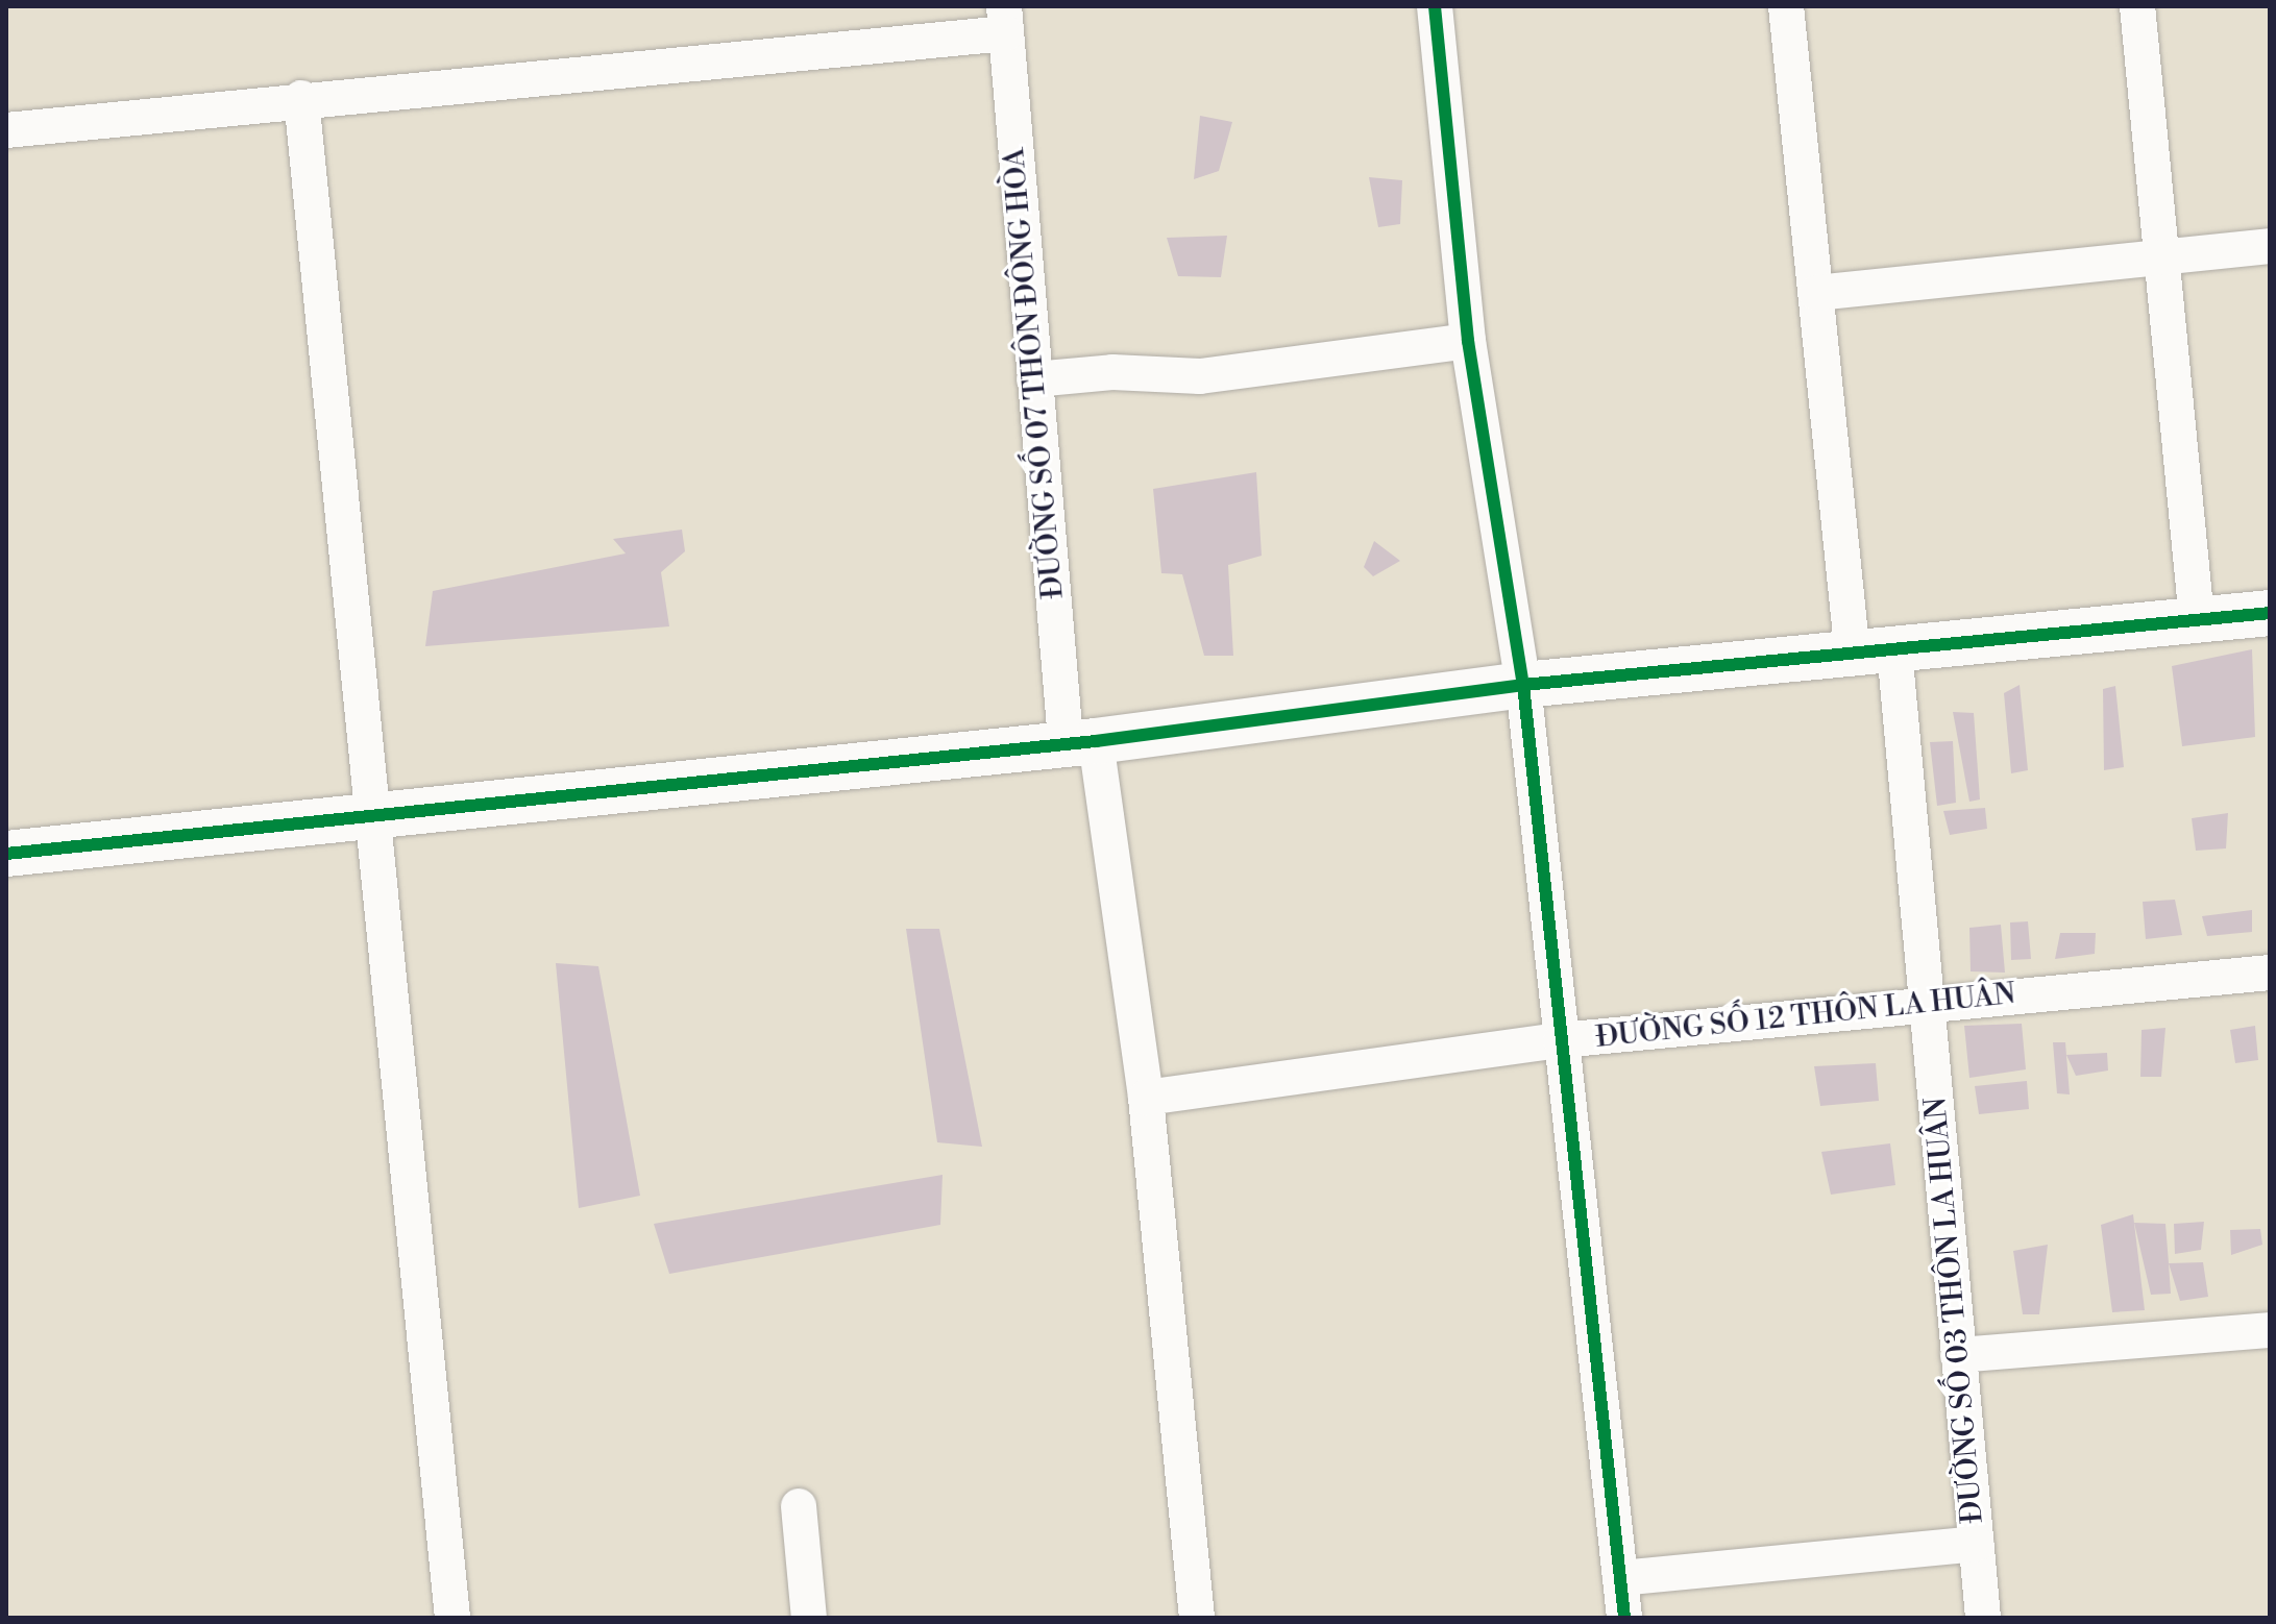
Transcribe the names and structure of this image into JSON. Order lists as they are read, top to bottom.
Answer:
{
  "streets": {
    "street": ["ĐƯỜNG SỐ 07 THÔN ĐÔNG HÒA", "ĐƯỜNG SỐ 12 THÔN LA HUÂN", "ĐƯỜNG SỐ 03 THÔN LA HUÂN"]
  },
  "crossings": [
    ["ĐƯỜNG SỐ 07 THÔN ĐÔNG HÒA", "ĐƯỜNG SỐ 12 THÔN LA HUÂN"],
    ["ĐƯỜNG SỐ 12 THÔN LA HUÂN", "ĐƯỜNG SỐ 03 THÔN LA HUÂN"]
  ]
}
